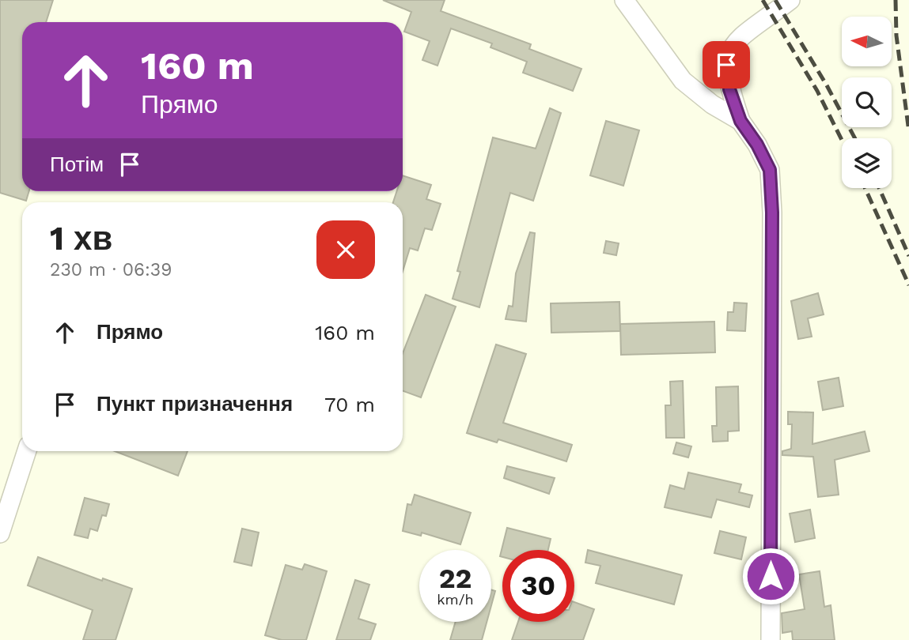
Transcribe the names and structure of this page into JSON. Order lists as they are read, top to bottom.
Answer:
{
  "north": "left",
  "page": {
    "turn": ["160 m", "Прямо"],
    "then": "Потім",
    "heading": ["1 хв", "230 m · 06:39"],
    "list": [
      {
        "name": "Прямо",
        "value": "160 m"
      },
      {
        "name": "Пункт призначення",
        "value": "70 m"
      }
    ],
    "speed": "22 km/h",
    "limit": "30"
  }
}
